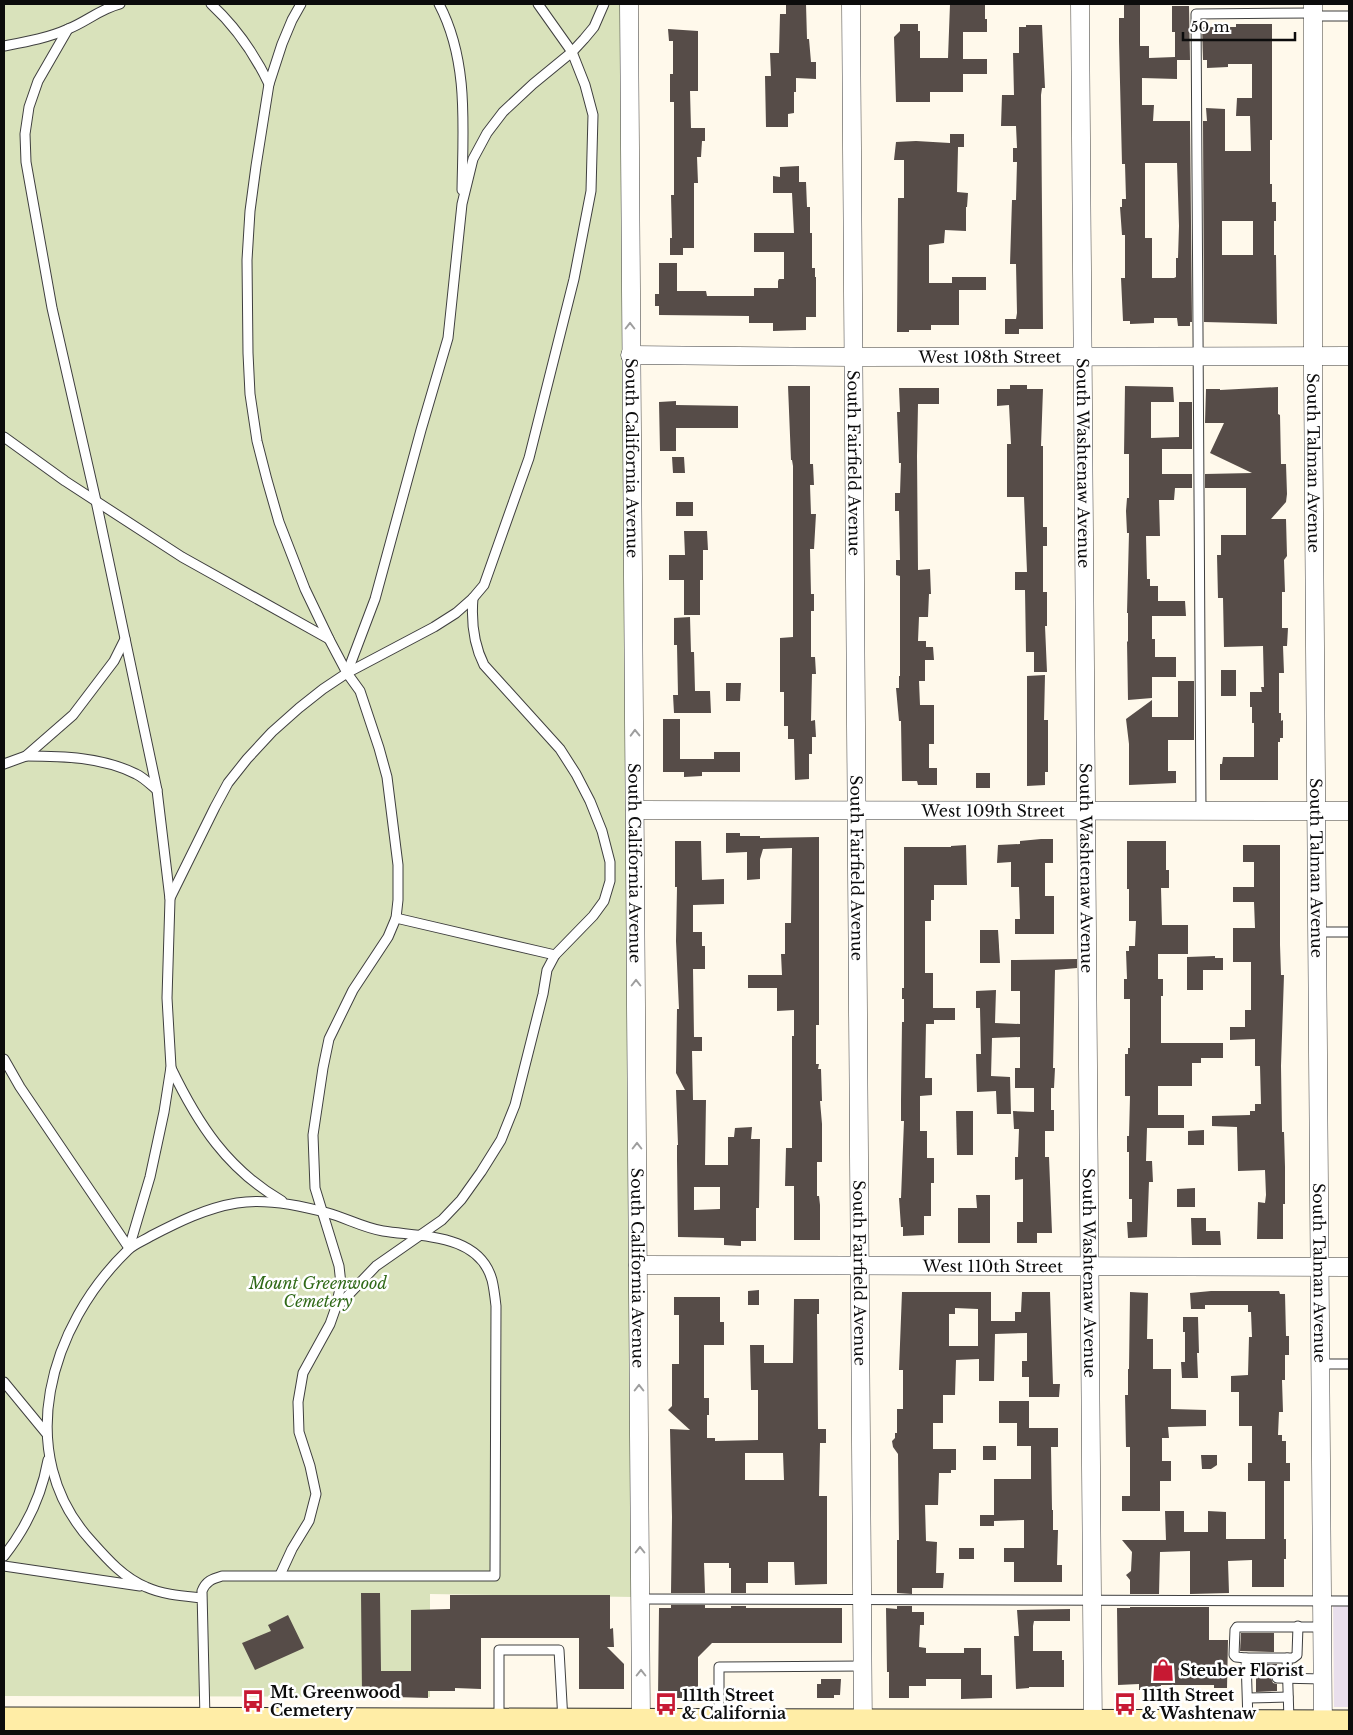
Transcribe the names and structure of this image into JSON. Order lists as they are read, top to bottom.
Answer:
{
  "streets": {
    "street": [
      "West 108th Street",
      "South California Avenue",
      "South Fairfield Avenue",
      "South Washtenaw Avenue",
      "South Talman Avenue",
      "West 109th Street",
      "West 110th Street"
    ]
  },
  "crossings": [
    ["West 108th Street", "South California Avenue"],
    ["West 108th Street", "South Fairfield Avenue"],
    ["West 108th Street", "South Washtenaw Avenue"],
    ["West 108th Street", "South Talman Avenue"],
    ["South California Avenue", "West 109th Street"],
    ["South California Avenue", "West 110th Street"],
    ["South Fairfield Avenue", "West 109th Street"],
    ["South Fairfield Avenue", "West 110th Street"],
    ["South Washtenaw Avenue", "West 109th Street"],
    ["South Washtenaw Avenue", "West 110th Street"],
    ["South Talman Avenue", "West 109th Street"],
    ["South Talman Avenue", "West 110th Street"]
  ],
  "one_way": ["South California Avenue"],
  "parks": ["Mount Greenwood Cemetery"],
  "places": {
    "shop": ["Steuber Florist"],
    "bus stop": ["Mt. Greenwood Cemetery", "111th Street & California", "111th Street & Washtenaw"]
  },
  "scale_bar": "50 m"
}
